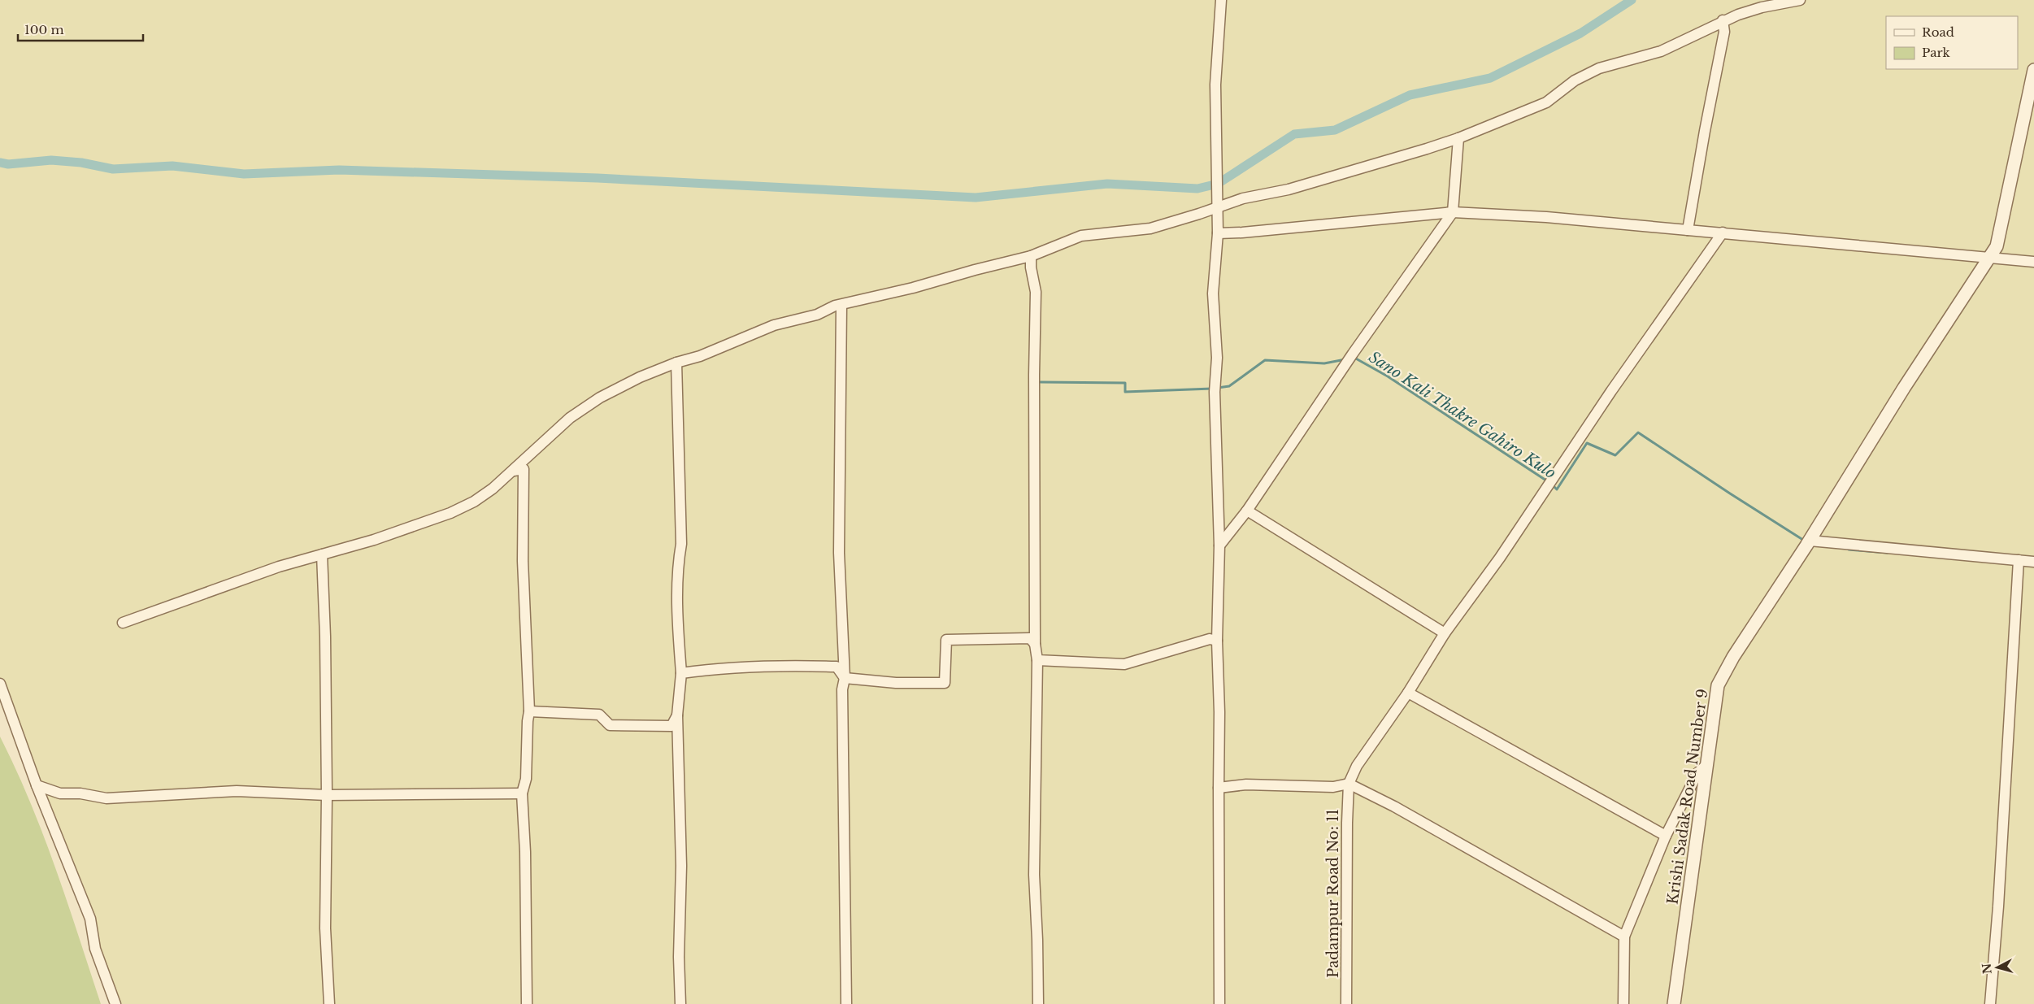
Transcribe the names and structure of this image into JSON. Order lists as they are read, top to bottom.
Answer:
{
  "streets": {
    "street": ["Krishi Sadak Road Number 9", "Padampur Road No: 11"]
  },
  "water": ["Sano Kali Thakre Gahiro Kulo"],
  "legend": ["Road", "Park"],
  "scale_bar": "100 m",
  "north": "left"
}
